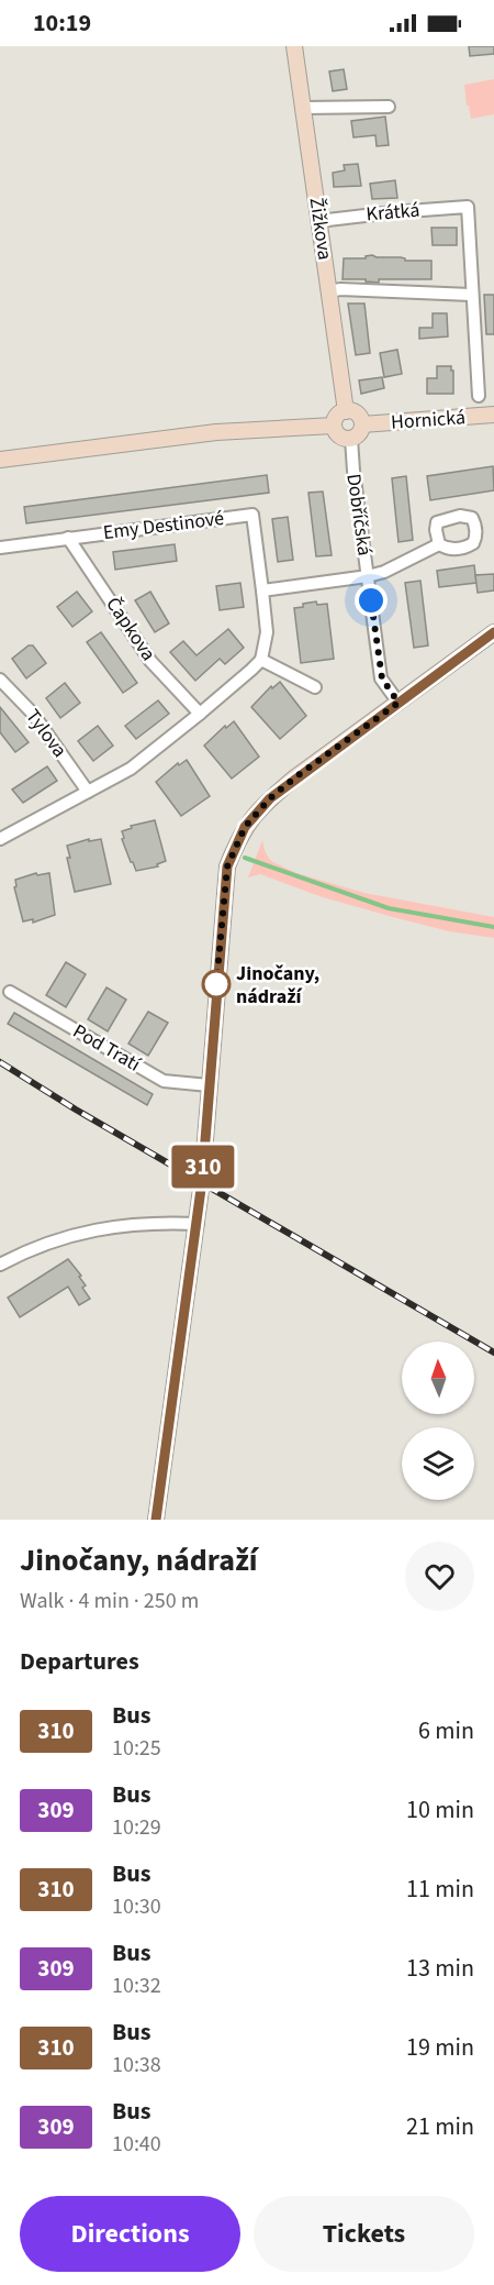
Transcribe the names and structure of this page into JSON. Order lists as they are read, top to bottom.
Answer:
{
  "streets": {
    "street": [
      "Krátká",
      "Žižkova",
      "Hornická",
      "Dobříčská",
      "Emy Destinové",
      "Čapkova",
      "Tylova",
      "Pod Tratí"
    ]
  },
  "crossings": [
    ["Krátká", "Žižkova"],
    ["Žižkova", "Hornická"],
    ["Žižkova", "Dobříčská"],
    ["Hornická", "Dobříčská"],
    ["Emy Destinové", "Čapkova"]
  ],
  "places": ["Jinočany, nádraží"],
  "lines": ["bus line 310"],
  "north": "top",
  "page": {
    "status": "10:19",
    "on_map": "310",
    "heading": [
      ["Jinočany, nádraží", "Walk · 4 min · 250 m"],
      "Departures"
    ],
    "list": [
      {
        "mark": "310",
        "name": "Bus",
        "note": "10:25",
        "value": "6 min"
      },
      {
        "mark": "309",
        "name": "Bus",
        "note": "10:29",
        "value": "10 min"
      },
      {
        "mark": "310",
        "name": "Bus",
        "note": "10:30",
        "value": "11 min"
      },
      {
        "mark": "309",
        "name": "Bus",
        "note": "10:32",
        "value": "13 min"
      },
      {
        "mark": "310",
        "name": "Bus",
        "note": "10:38",
        "value": "19 min"
      },
      {
        "mark": "309",
        "name": "Bus",
        "note": "10:40",
        "value": "21 min"
      }
    ],
    "buttons": ["Directions", "Tickets"]
  }
}
